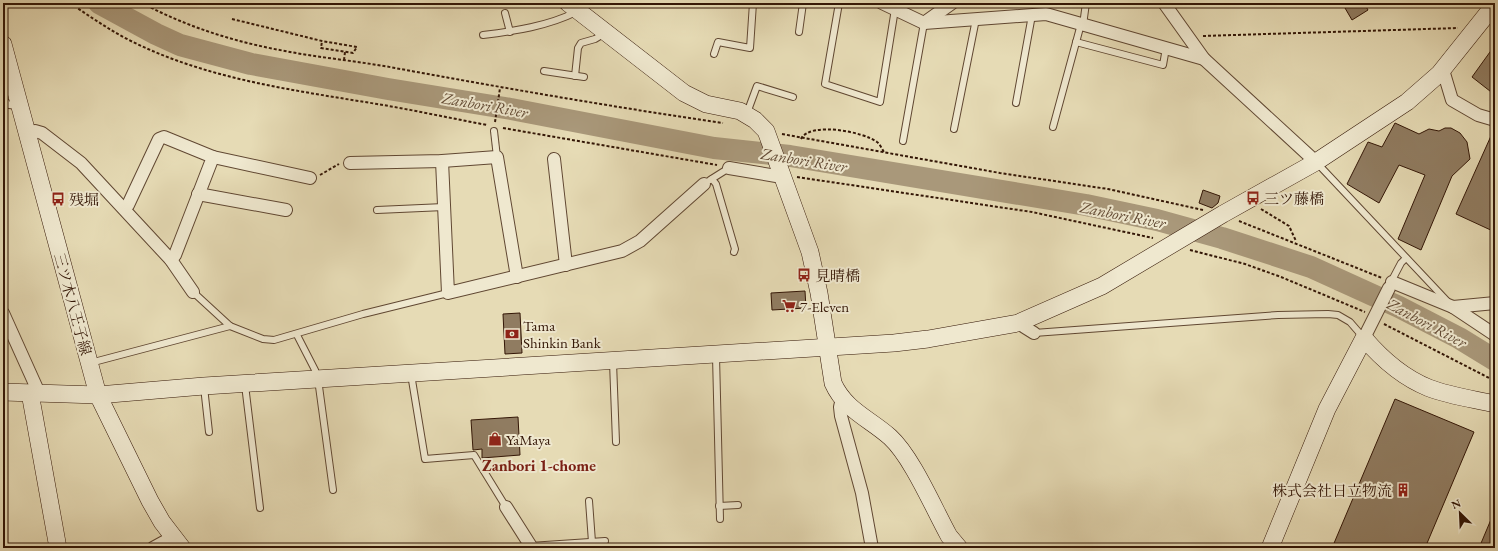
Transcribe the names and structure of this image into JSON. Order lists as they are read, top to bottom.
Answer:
{
  "streets": {
    "street": ["三ツ木八王子線"]
  },
  "districts": ["Zanbori 1-chome"],
  "water": ["Zanbori River"],
  "places": {
    "bus stop": ["三ツ藤橋", "残堀", "見晴橋"],
    "supermarket": ["7-Eleven"],
    "bank": ["Tama Shinkin Bank"],
    "shop": ["YaMaya"],
    "building": ["株式会社日立物流"]
  },
  "north": "top left"
}
